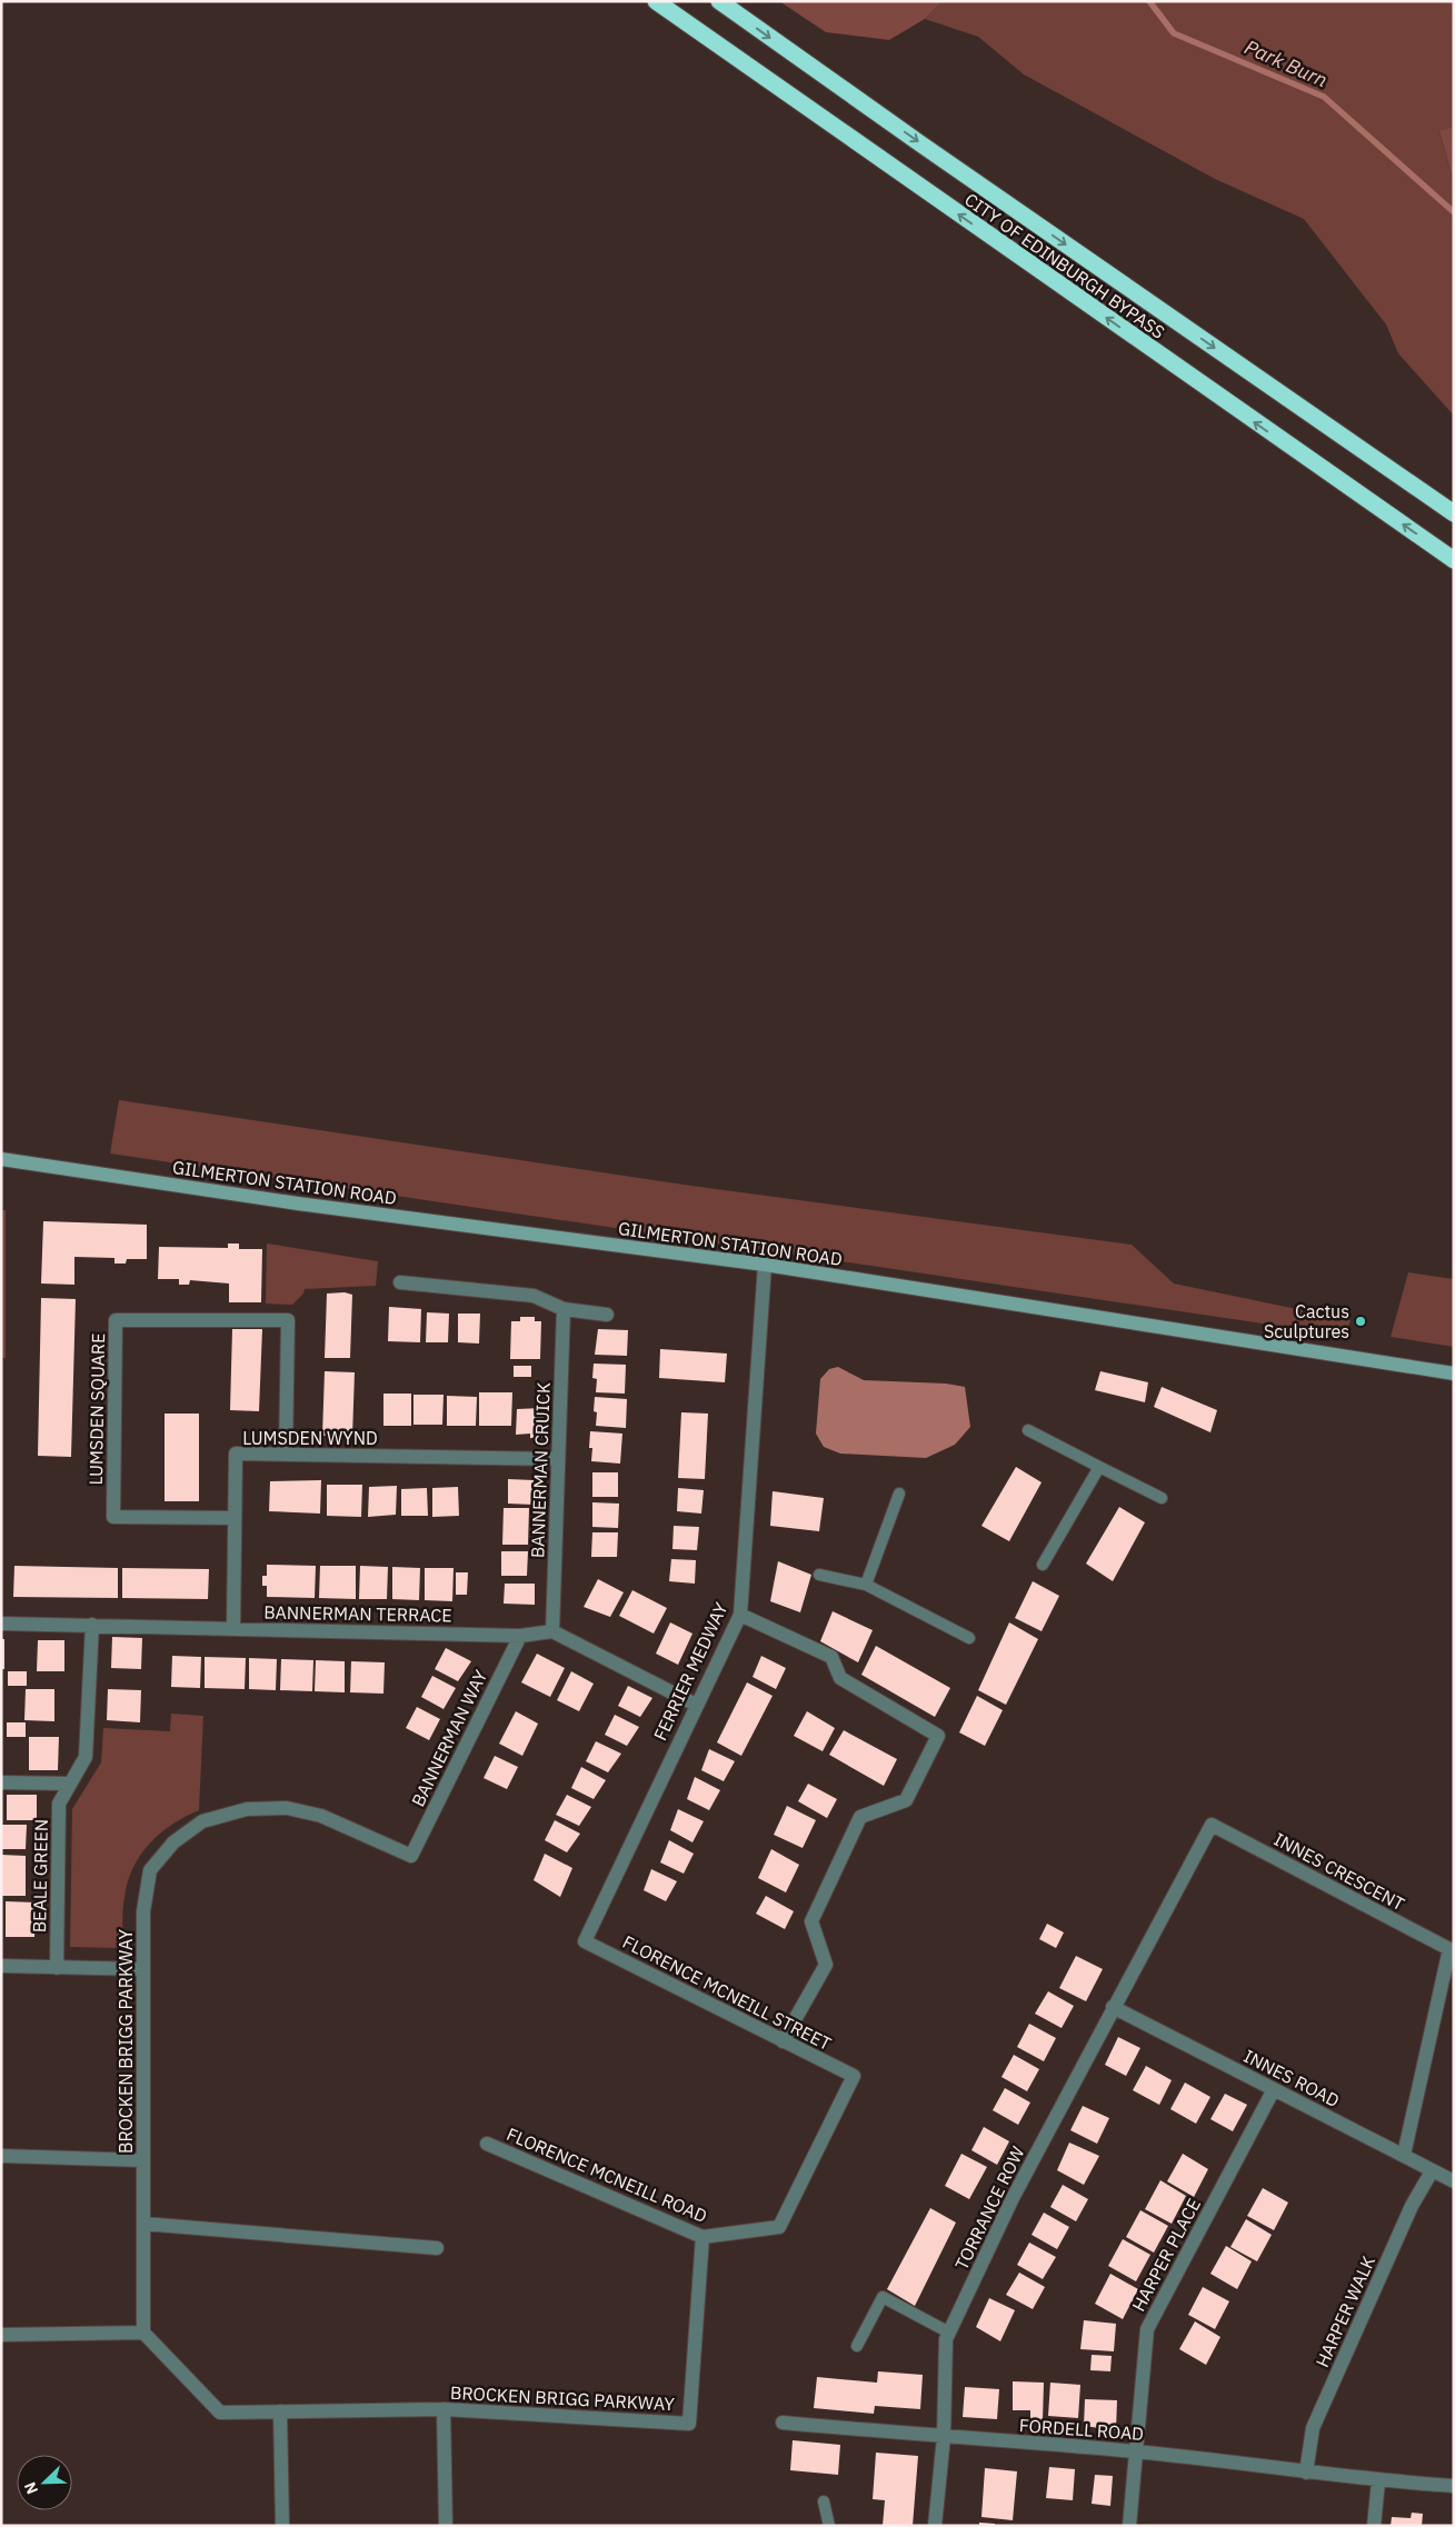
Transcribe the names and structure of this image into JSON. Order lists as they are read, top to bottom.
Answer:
{
  "streets": {
    "highway": ["CITY OF EDINBURGH BYPASS"],
    "street": [
      "GILMERTON STATION ROAD",
      "LUMSDEN SQUARE",
      "LUMSDEN WYND",
      "BANNERMAN CRUICK",
      "BANNERMAN TERRACE",
      "FERRIER MEDWAY",
      "BANNERMAN WAY",
      "INNES CRESCENT",
      "BEALE GREEN",
      "FLORENCE MCNEILL STREET",
      "BROCKEN BRIGG PARKWAY",
      "INNES ROAD",
      "FLORENCE MCNEILL ROAD",
      "TORRANCE ROW",
      "HARPER PLACE",
      "HARPER WALK",
      "FORDELL ROAD"
    ]
  },
  "crossings": [
    ["GILMERTON STATION ROAD", "FERRIER MEDWAY"],
    ["LUMSDEN SQUARE", "LUMSDEN WYND"],
    ["LUMSDEN WYND", "BANNERMAN CRUICK"],
    ["LUMSDEN WYND", "BANNERMAN TERRACE"],
    ["BANNERMAN CRUICK", "BANNERMAN TERRACE"],
    ["BANNERMAN TERRACE", "BANNERMAN WAY"],
    ["BANNERMAN TERRACE", "BEALE GREEN"],
    ["FERRIER MEDWAY", "FLORENCE MCNEILL STREET"],
    ["BANNERMAN WAY", "BROCKEN BRIGG PARKWAY"],
    ["INNES CRESCENT", "INNES ROAD"],
    ["INNES CRESCENT", "TORRANCE ROW"],
    ["FLORENCE MCNEILL STREET", "FLORENCE MCNEILL ROAD"],
    ["BROCKEN BRIGG PARKWAY", "FLORENCE MCNEILL ROAD"],
    ["INNES ROAD", "TORRANCE ROW"],
    ["INNES ROAD", "HARPER PLACE"],
    ["INNES ROAD", "HARPER WALK"],
    ["TORRANCE ROW", "FORDELL ROAD"],
    ["HARPER PLACE", "FORDELL ROAD"],
    ["HARPER WALK", "FORDELL ROAD"]
  ],
  "water": ["Park Burn"],
  "places": ["Cactus Sculptures"],
  "north": "bottom left"
}
